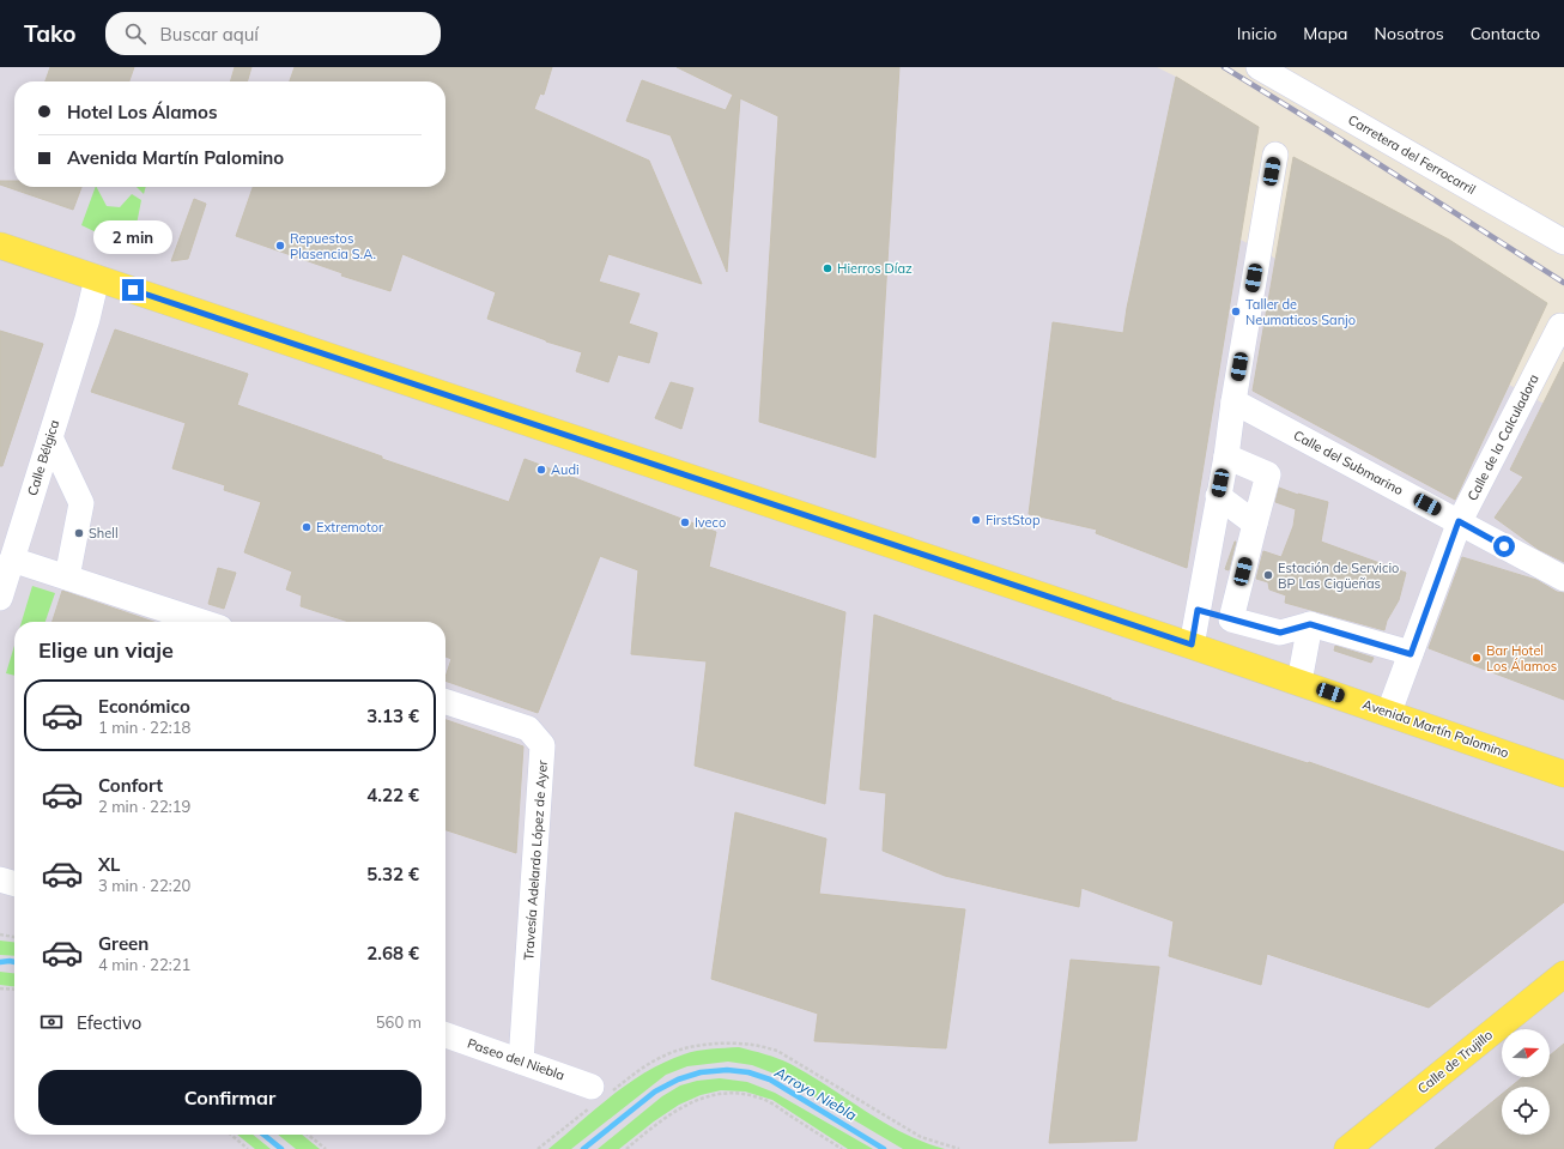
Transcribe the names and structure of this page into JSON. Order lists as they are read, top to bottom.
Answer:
{
  "streets": {
    "main road": ["Avenida Martín Palomino", "Calle de Trujillo"],
    "street": [
      "Carretera del Ferrocarril",
      "Calle de la Calculadora",
      "Calle Bélgica",
      "Calle del Submarino",
      "Travesía Adelardo López de Ayer",
      "Paseo del Niebla"
    ]
  },
  "crossings": [
    ["Calle de la Calculadora", "Calle del Submarino"],
    ["Calle de la Calculadora", "Avenida Martín Palomino"],
    ["Calle Bélgica", "Avenida Martín Palomino"],
    ["Travesía Adelardo López de Ayer", "Paseo del Niebla"]
  ],
  "water": ["Arroyo Niebla"],
  "places": [
    "Repuestos Plasencia S.A.",
    "Hierros Díaz",
    "Taller de Neumaticos Sanjo",
    "Audi",
    "FirstStop",
    "Iveco",
    "Extremotor",
    "Shell",
    "Estación de Servicio BP Las Cigüeñas",
    "Bar Hotel Los Álamos"
  ],
  "north": "right",
  "page": {
    "header": "Tako",
    "search": "Buscar aquí",
    "nav": [
      "Inicio",
      "Mapa",
      "Nosotros",
      "Contacto"
    ],
    "banner": ["Hotel Los Álamos", "Avenida Martín Palomino"],
    "bubble": "2 min",
    "heading": "Elige un viaje",
    "list": [
      {
        "name": "Económico",
        "note": "1 min · 22:18",
        "value": "3.13 €"
      },
      {
        "name": "Confort",
        "note": "2 min · 22:19",
        "value": "4.22 €"
      },
      {
        "name": "XL",
        "note": "3 min · 22:20",
        "value": "5.32 €"
      },
      {
        "name": "Green",
        "note": "4 min · 22:21",
        "value": "2.68 €"
      }
    ],
    "pay": ["Efectivo", "560 m"],
    "buttons": "Confirmar"
  }
}
